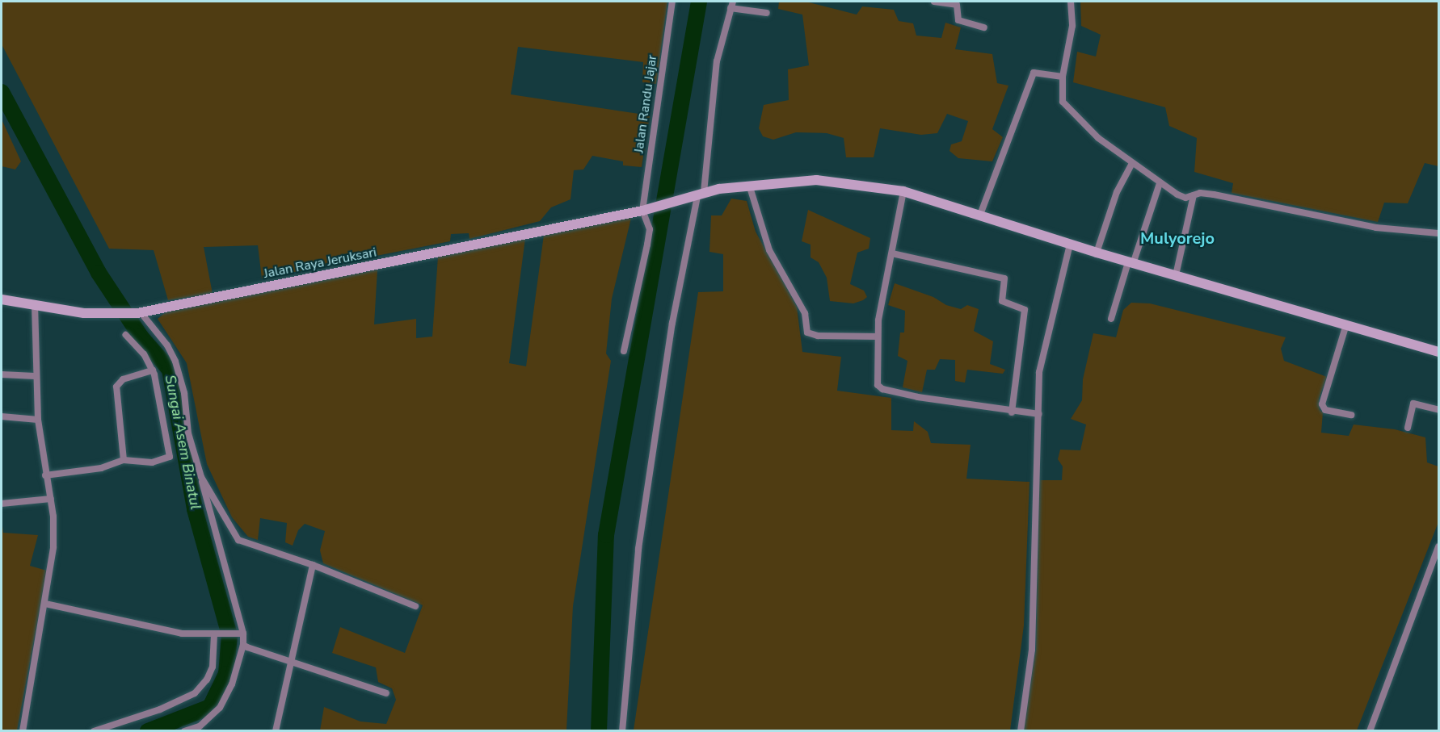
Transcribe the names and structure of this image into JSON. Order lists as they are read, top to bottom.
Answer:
{
  "streets": {
    "street": ["Jalan Randu Jajar", "Jalan Raya Jeruksari"]
  },
  "crossings": [
    ["Jalan Randu Jajar", "Jalan Raya Jeruksari"]
  ],
  "districts": ["Mulyorejo"],
  "water": ["Sungai Asem Binatul"]
}
